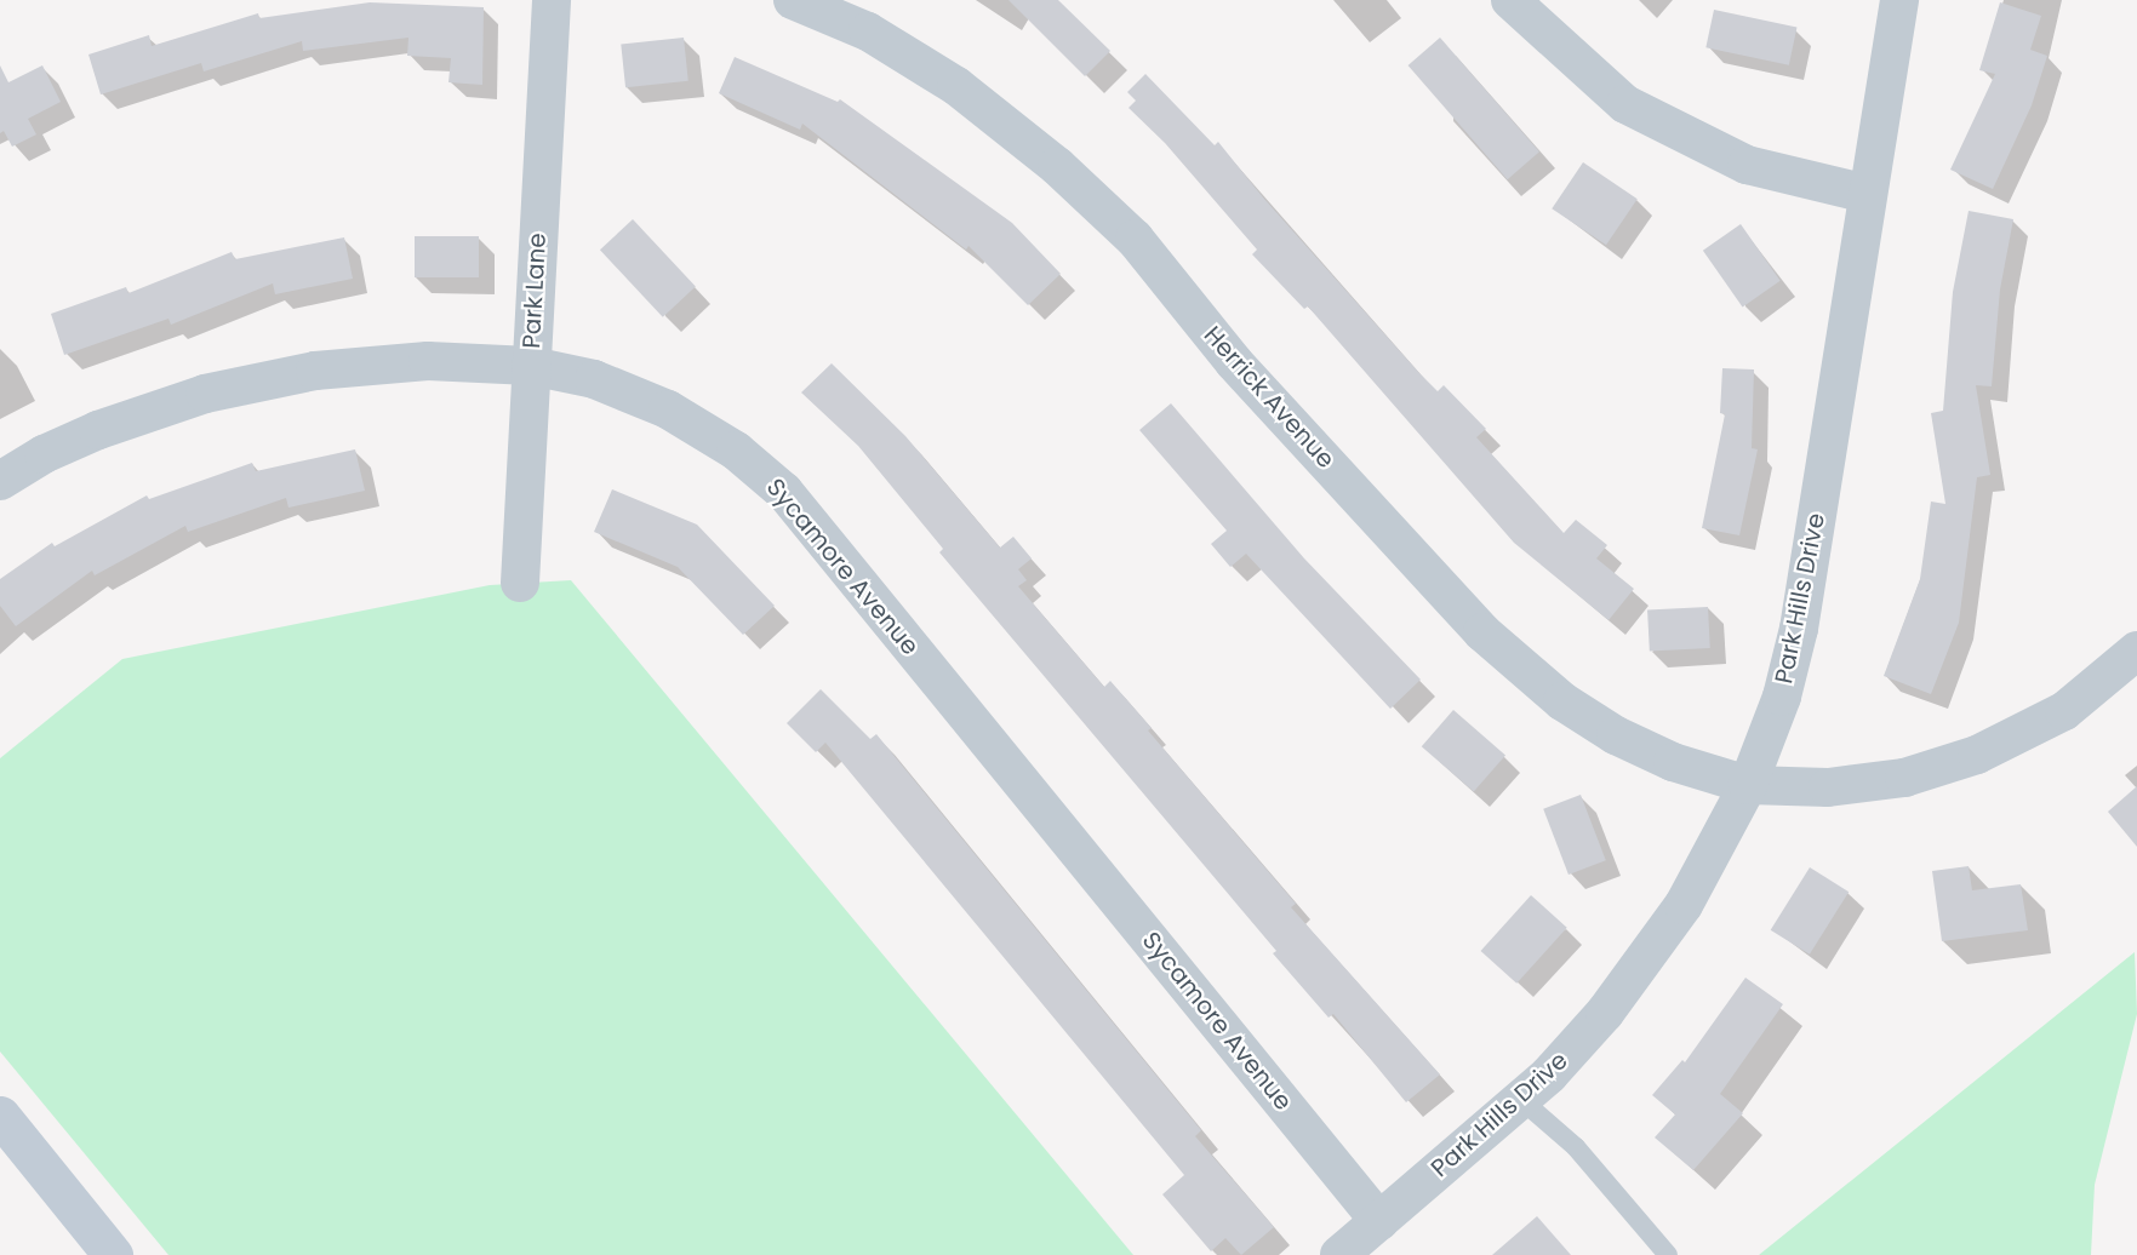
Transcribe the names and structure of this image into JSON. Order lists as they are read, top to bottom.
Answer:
{
  "streets": {
    "street": [
      "Park Lane",
      "Herrick Avenue",
      "Sycamore Avenue",
      "Park Hills Drive"
    ]
  },
  "crossings": [
    ["Park Lane", "Sycamore Avenue"],
    ["Herrick Avenue", "Park Hills Drive"],
    ["Sycamore Avenue", "Park Hills Drive"]
  ]
}
